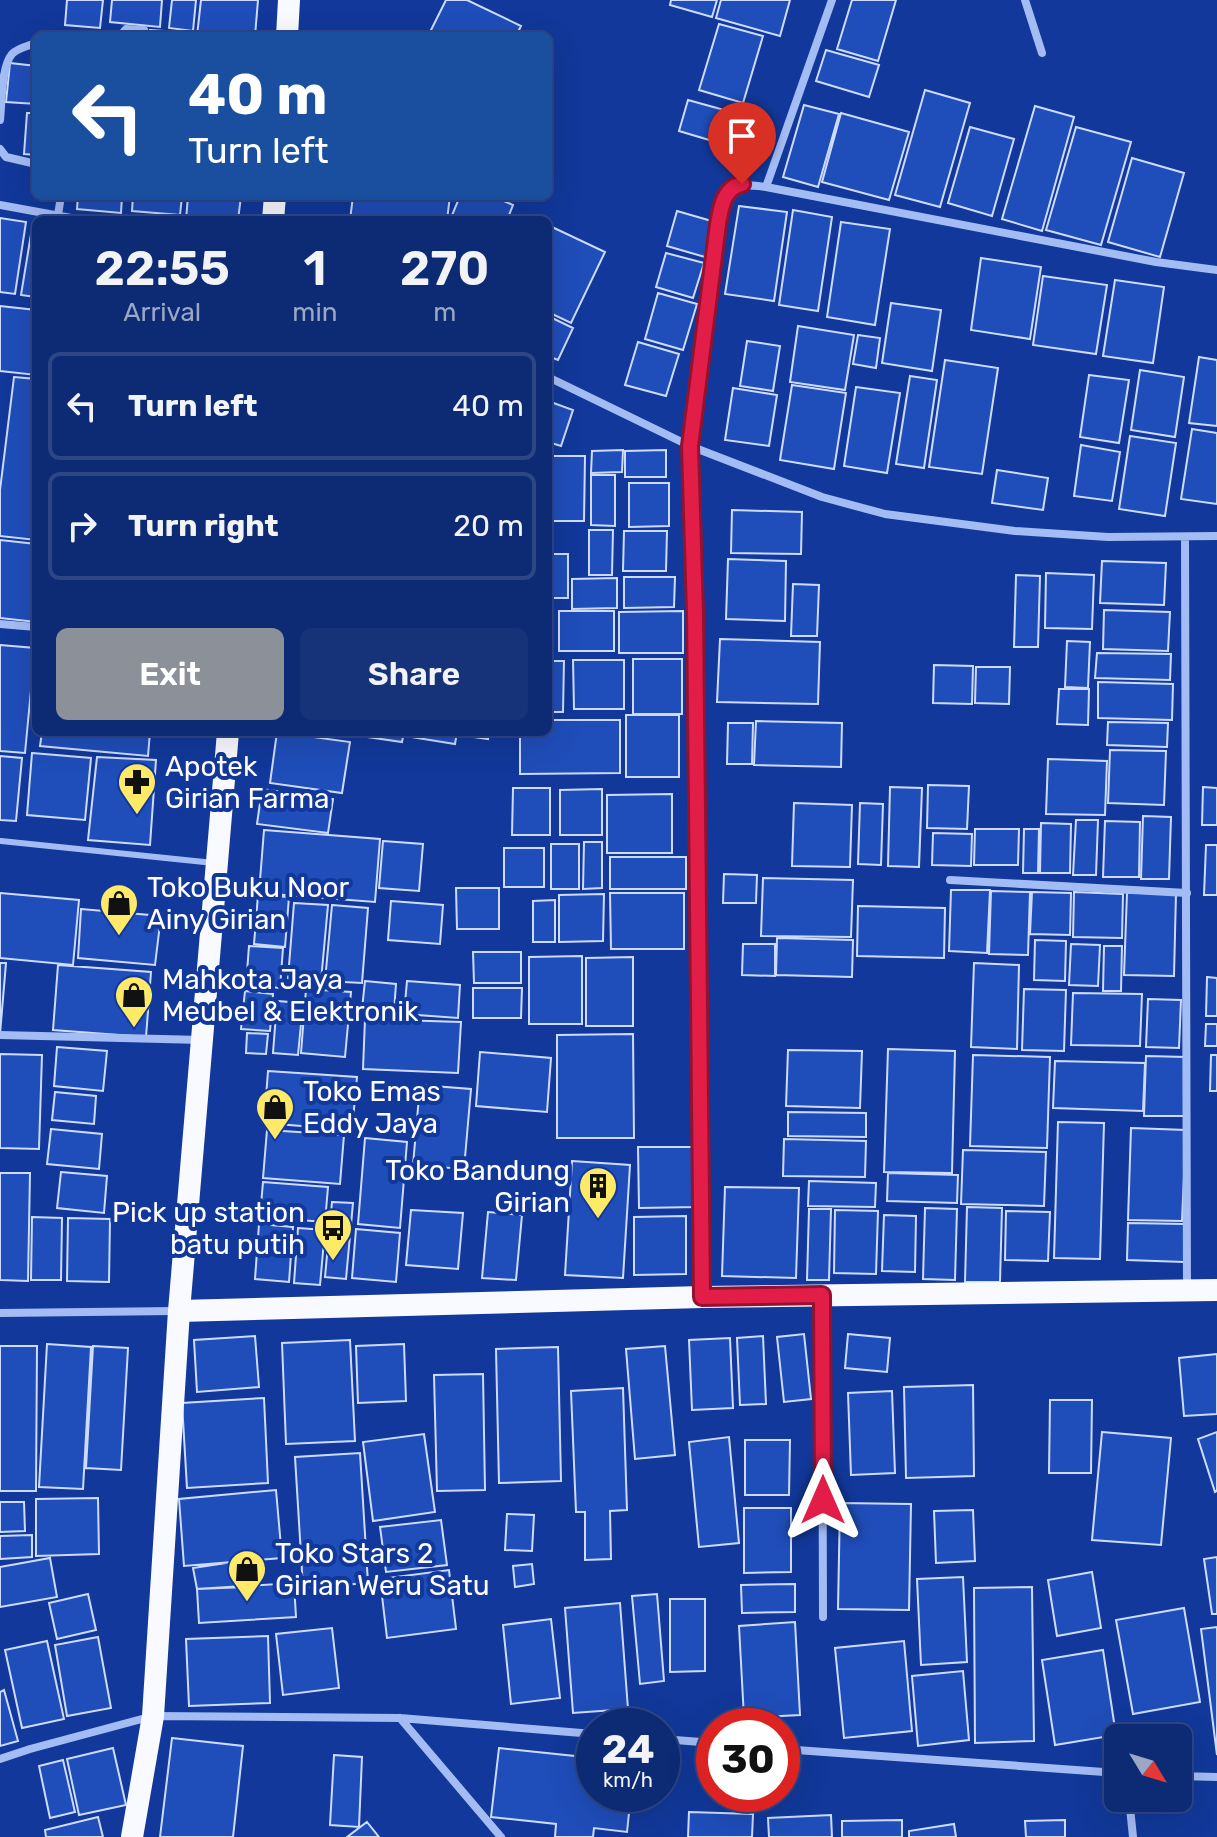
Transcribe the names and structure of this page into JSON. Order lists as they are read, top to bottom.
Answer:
{
  "places": {
    "pharmacy": ["Apotek Girian Farma"],
    "shop": [
      "Toko Buku Noor Ainy Girian",
      "Mahkota Jaya Meubel & Elektronik",
      "Toko Emas Eddy Jaya",
      "Toko Stars 2 Girian Weru Satu"
    ],
    "building": ["Toko Bandung Girian"],
    "bus stop": ["Pick up station batu putih"]
  },
  "north": "bottom right",
  "page": {
    "turn": ["40 m", "Turn left"],
    "eta": [
      "22:55",
      "Arrival",
      "1",
      "min",
      "270",
      "m"
    ],
    "list": [
      {
        "name": "Turn left",
        "value": "40 m"
      },
      {
        "name": "Turn right",
        "value": "20 m"
      }
    ],
    "buttons": ["Exit", "Share"],
    "speed": "24 km/h",
    "limit": "30"
  }
}
